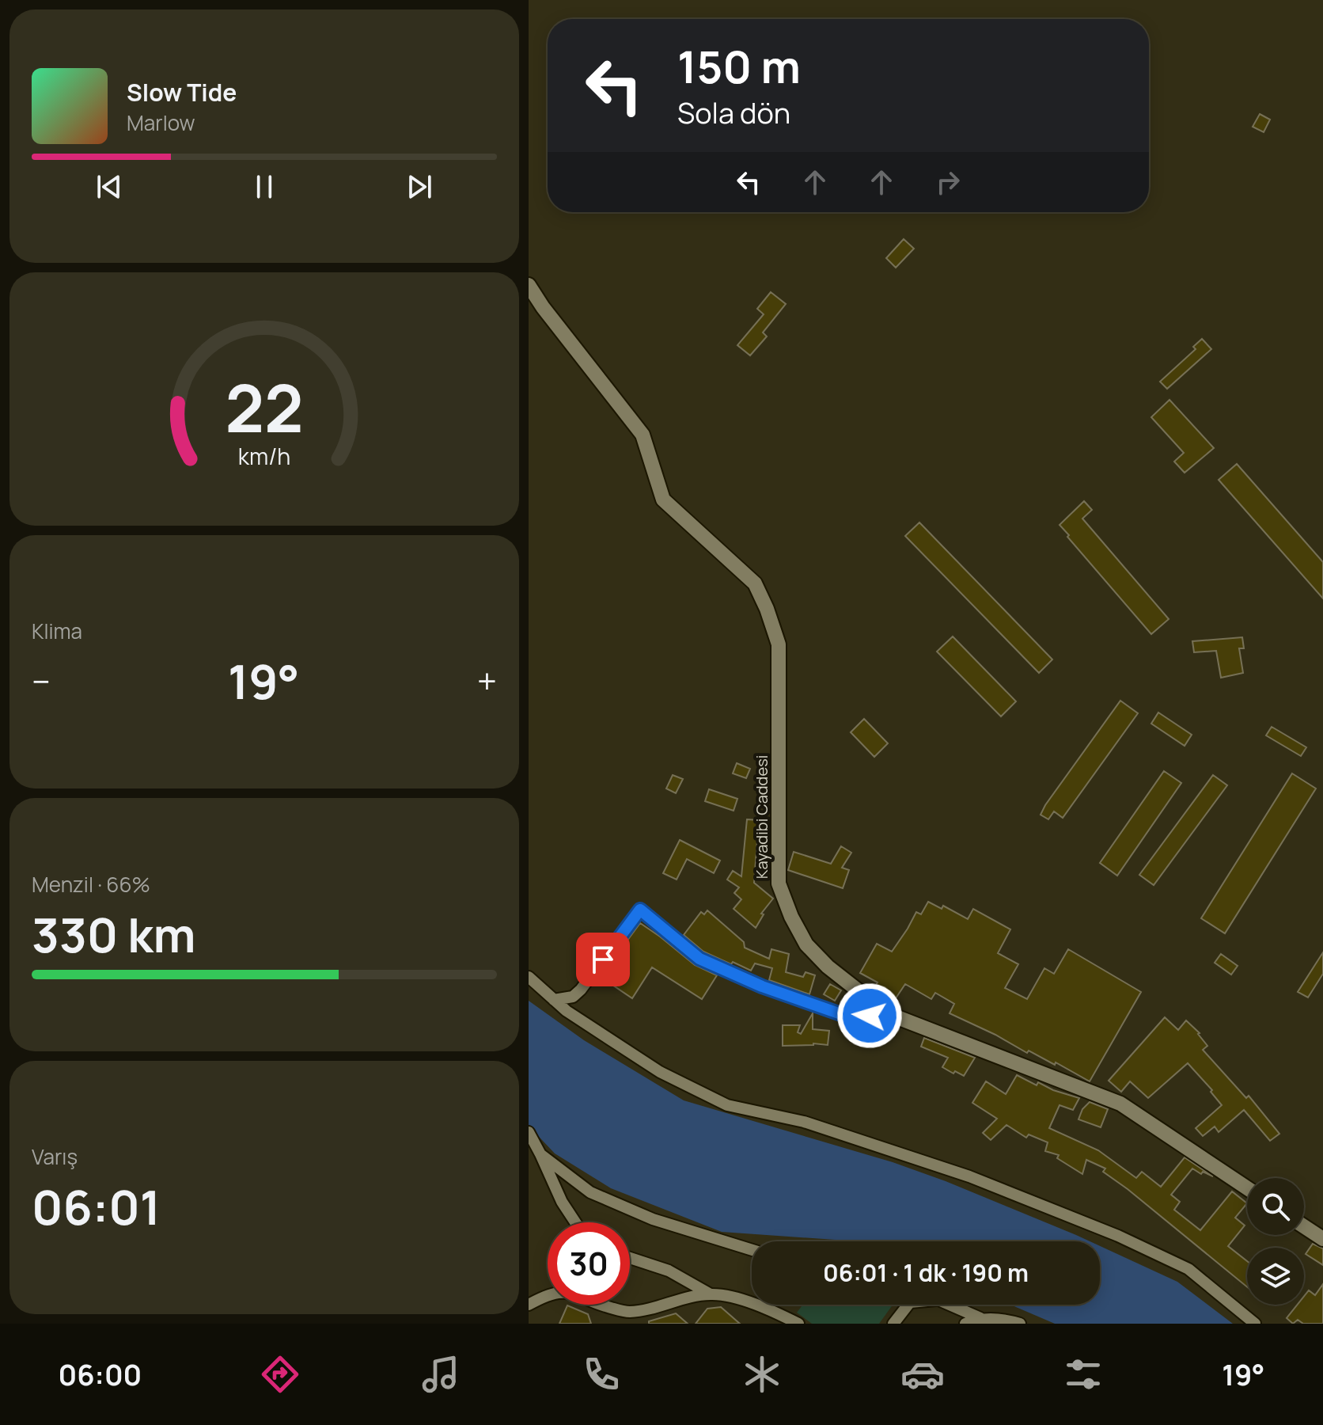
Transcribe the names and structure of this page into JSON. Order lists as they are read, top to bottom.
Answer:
{
  "streets": {
    "street": ["Kayadibi Caddesi"]
  },
  "page": {
    "turn": ["150 m", "Sola dön"],
    "song": ["Slow Tide", "Marlow"],
    "tile": [
      "Klima",
      ["Menzil · 66%", "330 km"],
      ["Varış", "06:01"]
    ],
    "heat": ["−", "19°", "+"],
    "limit": "30",
    "trip": "06:01 · 1 dk · 190 m",
    "tabs": ["06:00", "19°"],
    "gauge": ["22", "km/h"]
  }
}
